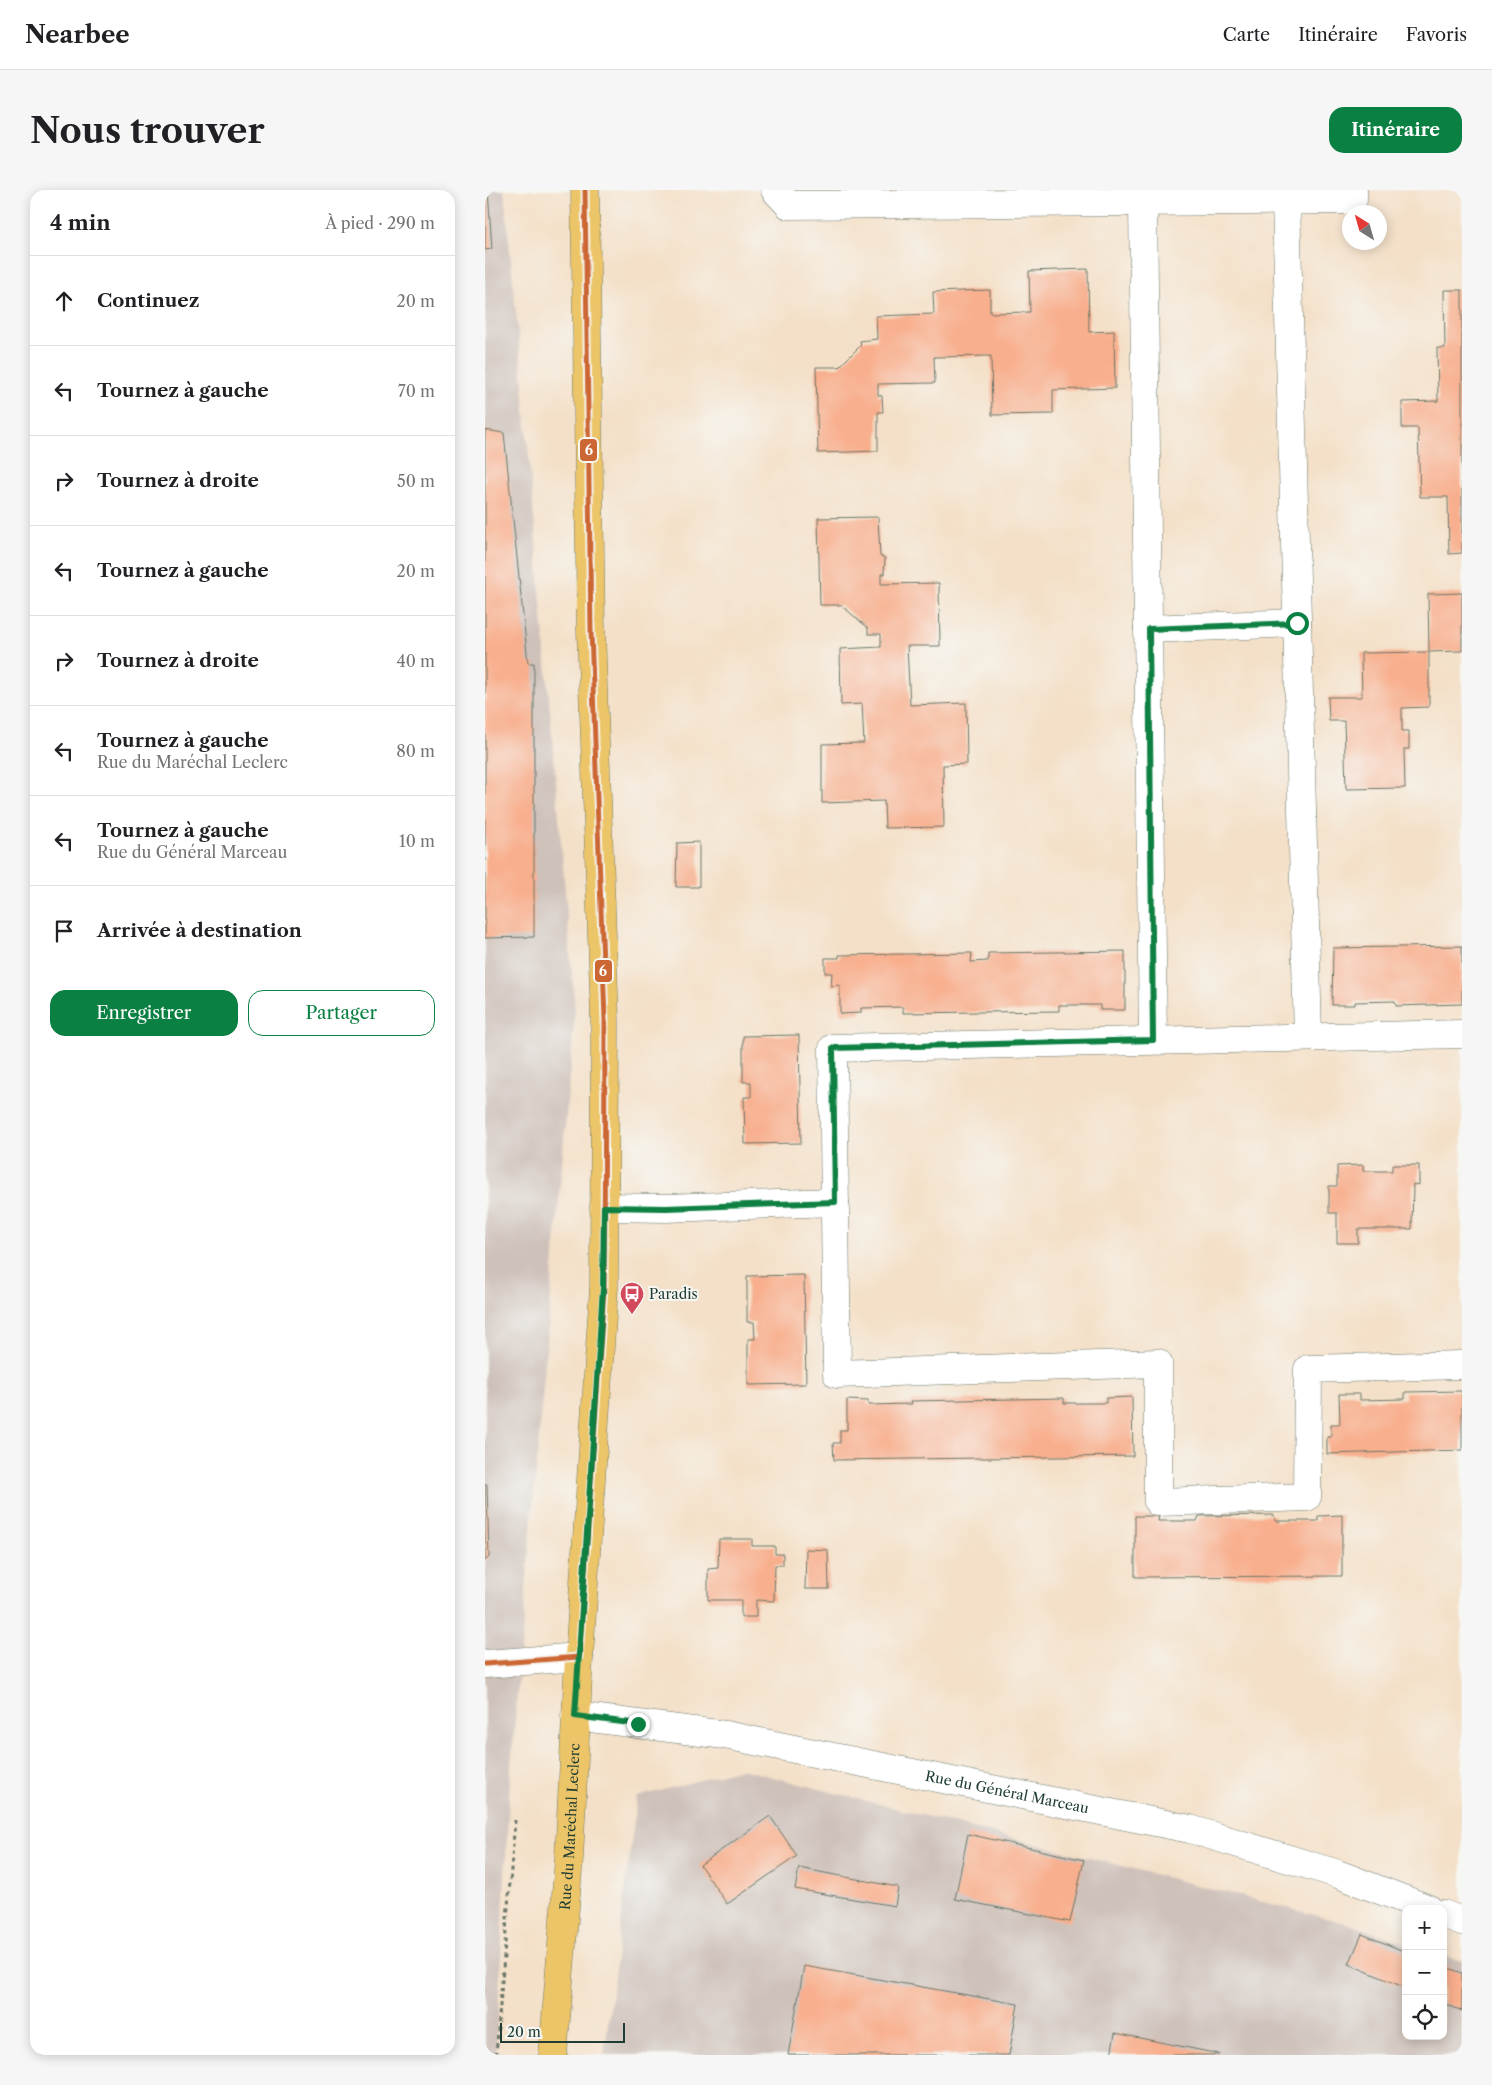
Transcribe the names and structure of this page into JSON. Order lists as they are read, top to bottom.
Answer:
{
  "streets": {
    "main road": ["Rue du Maréchal Leclerc"],
    "street": ["Rue du Général Marceau"]
  },
  "crossings": [
    ["Rue du Général Marceau", "Rue du Maréchal Leclerc"]
  ],
  "places": {
    "bus stop": ["Paradis"]
  },
  "lines": ["transit line 6"],
  "scale_bar": "20 m",
  "north": "top left",
  "page": {
    "header": "Nearbee",
    "nav": ["Carte", "Itinéraire", "Favoris"],
    "buttons": [
      "Itinéraire",
      ["Enregistrer", "Partager"]
    ],
    "title": "Nous trouver",
    "heading": ["4 min", "À pied · 290 m"],
    "list": [
      ["Continuez", "20 m"],
      ["Tournez à gauche", "70 m"],
      ["Tournez à droite", "50 m"],
      ["Tournez à gauche", "20 m"],
      ["Tournez à droite", "40 m"],
      ["Tournez à gauche", "Rue du Maréchal Leclerc", "80 m"],
      ["Tournez à gauche", "Rue du Général Marceau", "10 m"],
      "Arrivée à destination"
    ],
    "map_buttons": ["+", "−"],
    "scale": "20 m"
  }
}
